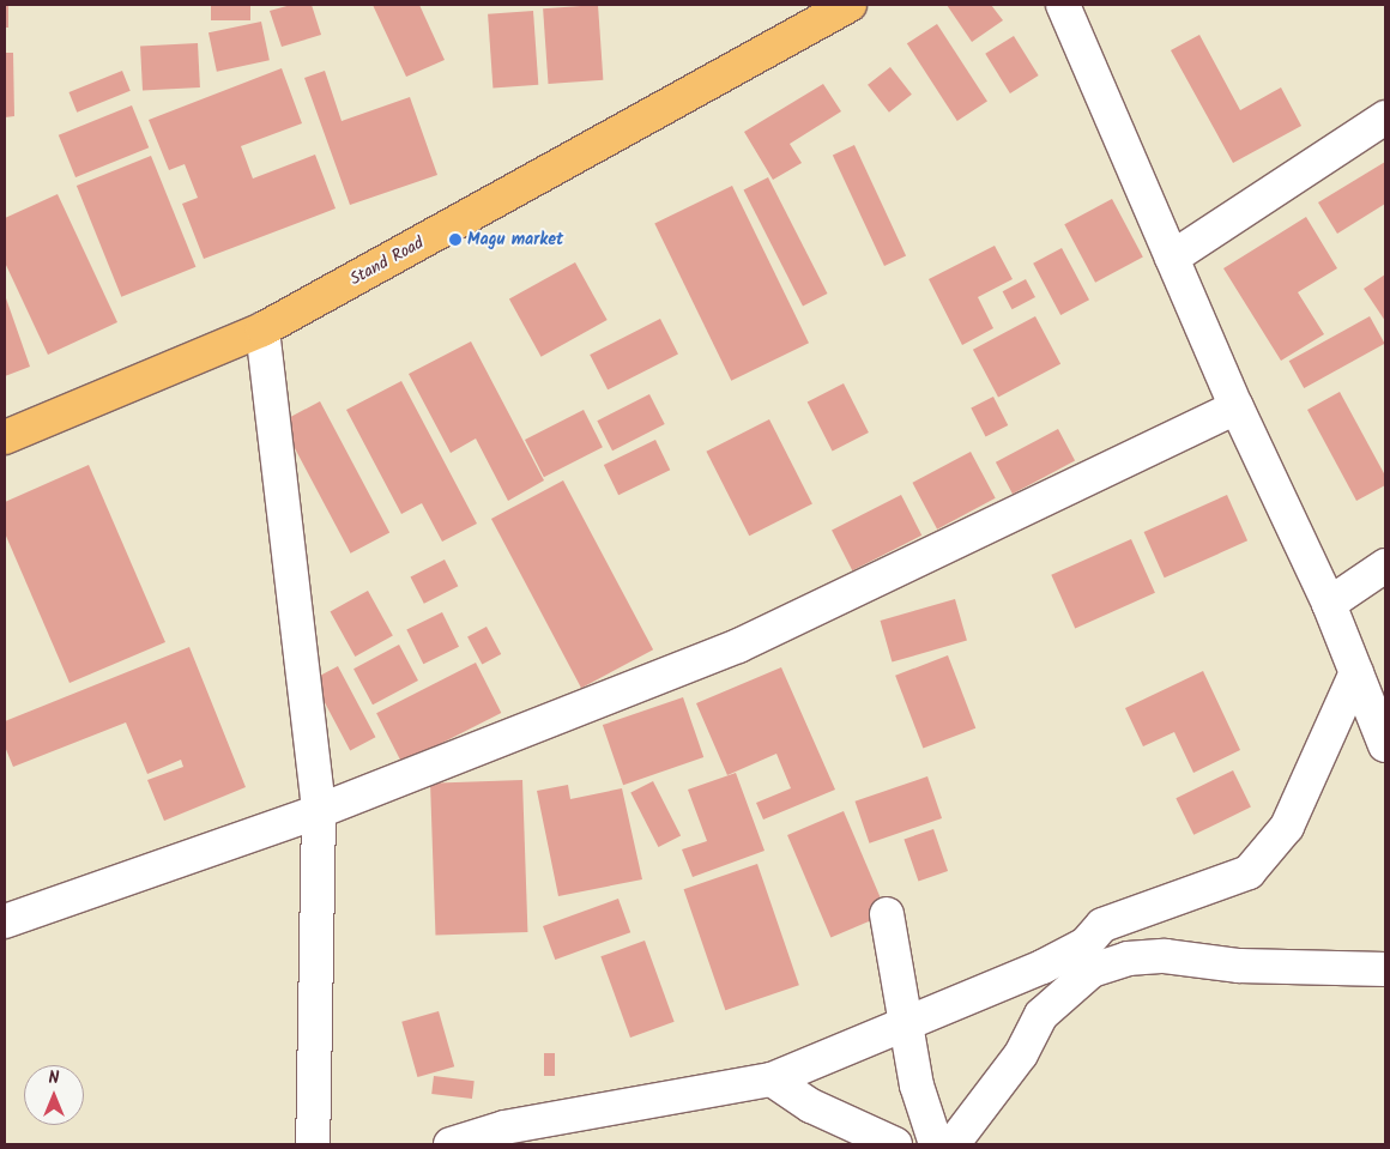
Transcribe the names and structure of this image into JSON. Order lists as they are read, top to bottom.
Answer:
{
  "streets": {
    "main road": ["Stand Road"]
  },
  "places": ["Magu market"],
  "north": "top"
}
